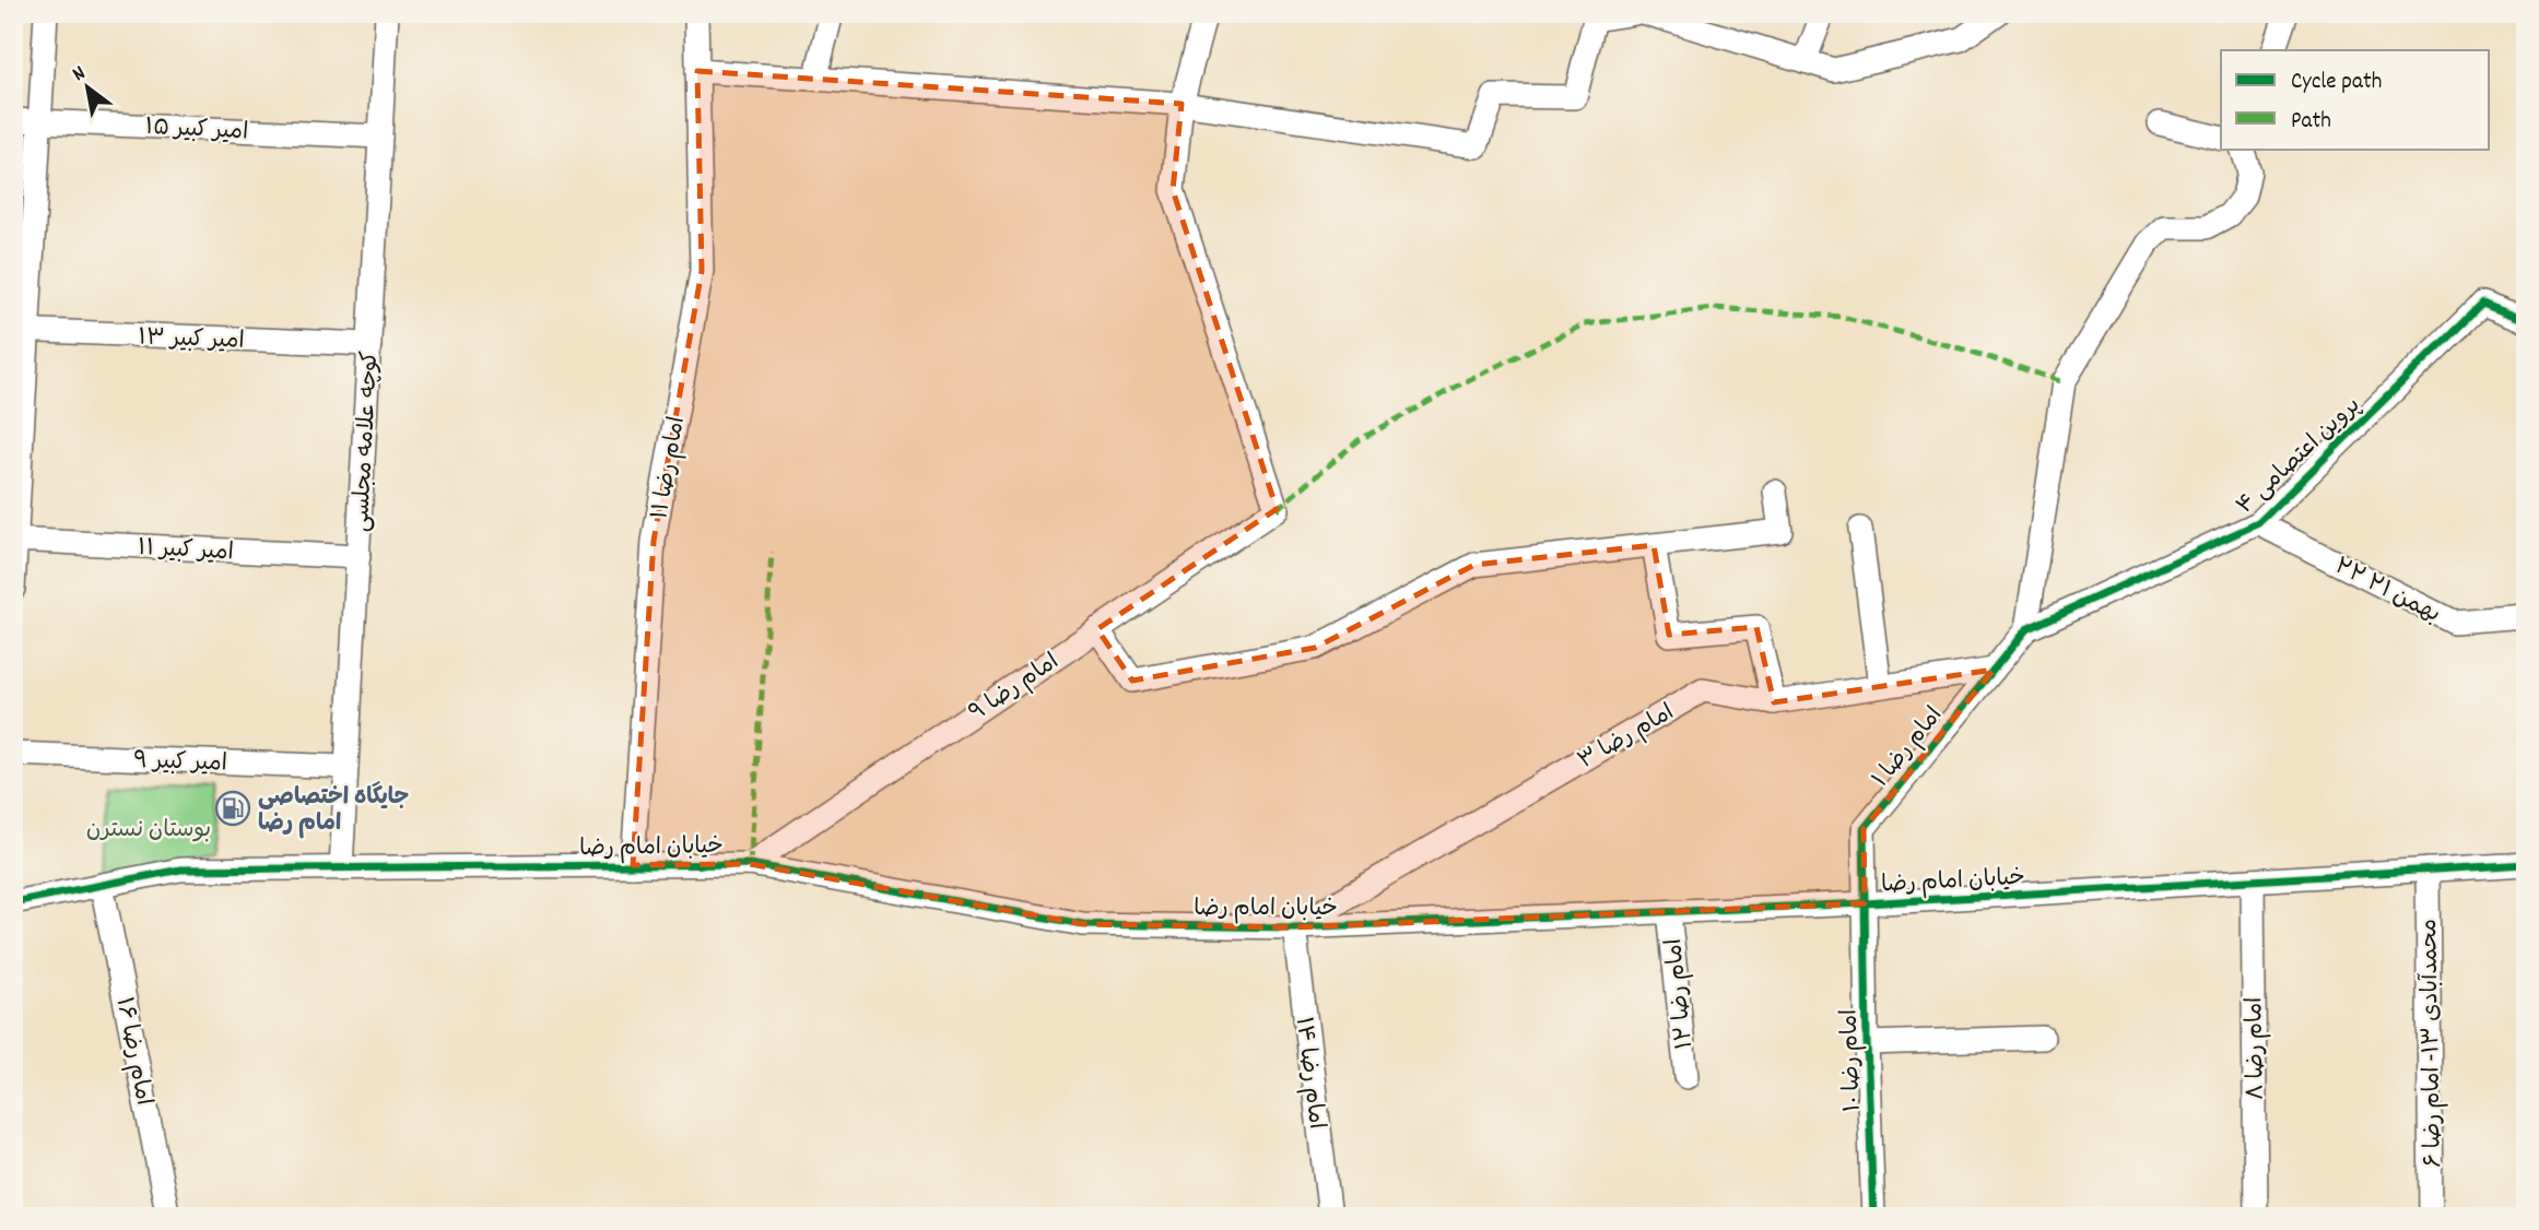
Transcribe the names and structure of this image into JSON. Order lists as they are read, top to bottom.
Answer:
{
  "streets": {
    "street": [
      "امیر کبیر ۱۵",
      "امیر کبیر ۱۳",
      "کوچه علامه مجلسی",
      "پروین اعتصامی ۴",
      "امام رضا ۱۱",
      "امیر کبیر ۱۱",
      "۲۲ بهمن ۲۱",
      "امام رضا ۹",
      "امام رضا ۳",
      "امام رضا ۱",
      "امیر کبیر ۹",
      "خیابان امام رضا",
      "امام رضا ۱۲",
      "محمدآبادی ۱۳- امام رضا ۶",
      "امام رضا ۸",
      "امام رضا ۱۶",
      "امام رضا ۱۰",
      "امام رضا ۱۴"
    ]
  },
  "crossings": [
    ["امیر کبیر ۱۵", "کوچه علامه مجلسی"],
    ["امیر کبیر ۱۳", "کوچه علامه مجلسی"],
    ["کوچه علامه مجلسی", "امیر کبیر ۱۱"],
    ["کوچه علامه مجلسی", "امیر کبیر ۹"],
    ["کوچه علامه مجلسی", "خیابان امام رضا"],
    ["پروین اعتصامی ۴", "۲۲ بهمن ۲۱"],
    ["پروین اعتصامی ۴", "امام رضا ۱"],
    ["امام رضا ۱۱", "خیابان امام رضا"],
    ["امام رضا ۹", "خیابان امام رضا"],
    ["امام رضا ۳", "امام رضا ۱"],
    ["امام رضا ۳", "خیابان امام رضا"],
    ["امام رضا ۳", "امام رضا ۱۴"],
    ["امام رضا ۱", "خیابان امام رضا"],
    ["امام رضا ۱", "امام رضا ۱۰"],
    ["خیابان امام رضا", "امام رضا ۱۲"],
    ["خیابان امام رضا", "محمدآبادی ۱۳- امام رضا ۶"],
    ["خیابان امام رضا", "امام رضا ۸"],
    ["خیابان امام رضا", "امام رضا ۱۶"],
    ["خیابان امام رضا", "امام رضا ۱۰"],
    ["خیابان امام رضا", "امام رضا ۱۴"]
  ],
  "parks": ["بوستان نسترن"],
  "places": {
    "fuel station": ["جایگاه اختصاصی امام رضا"]
  },
  "legend": ["Cycle path", "Path"],
  "north": "top left"
}
